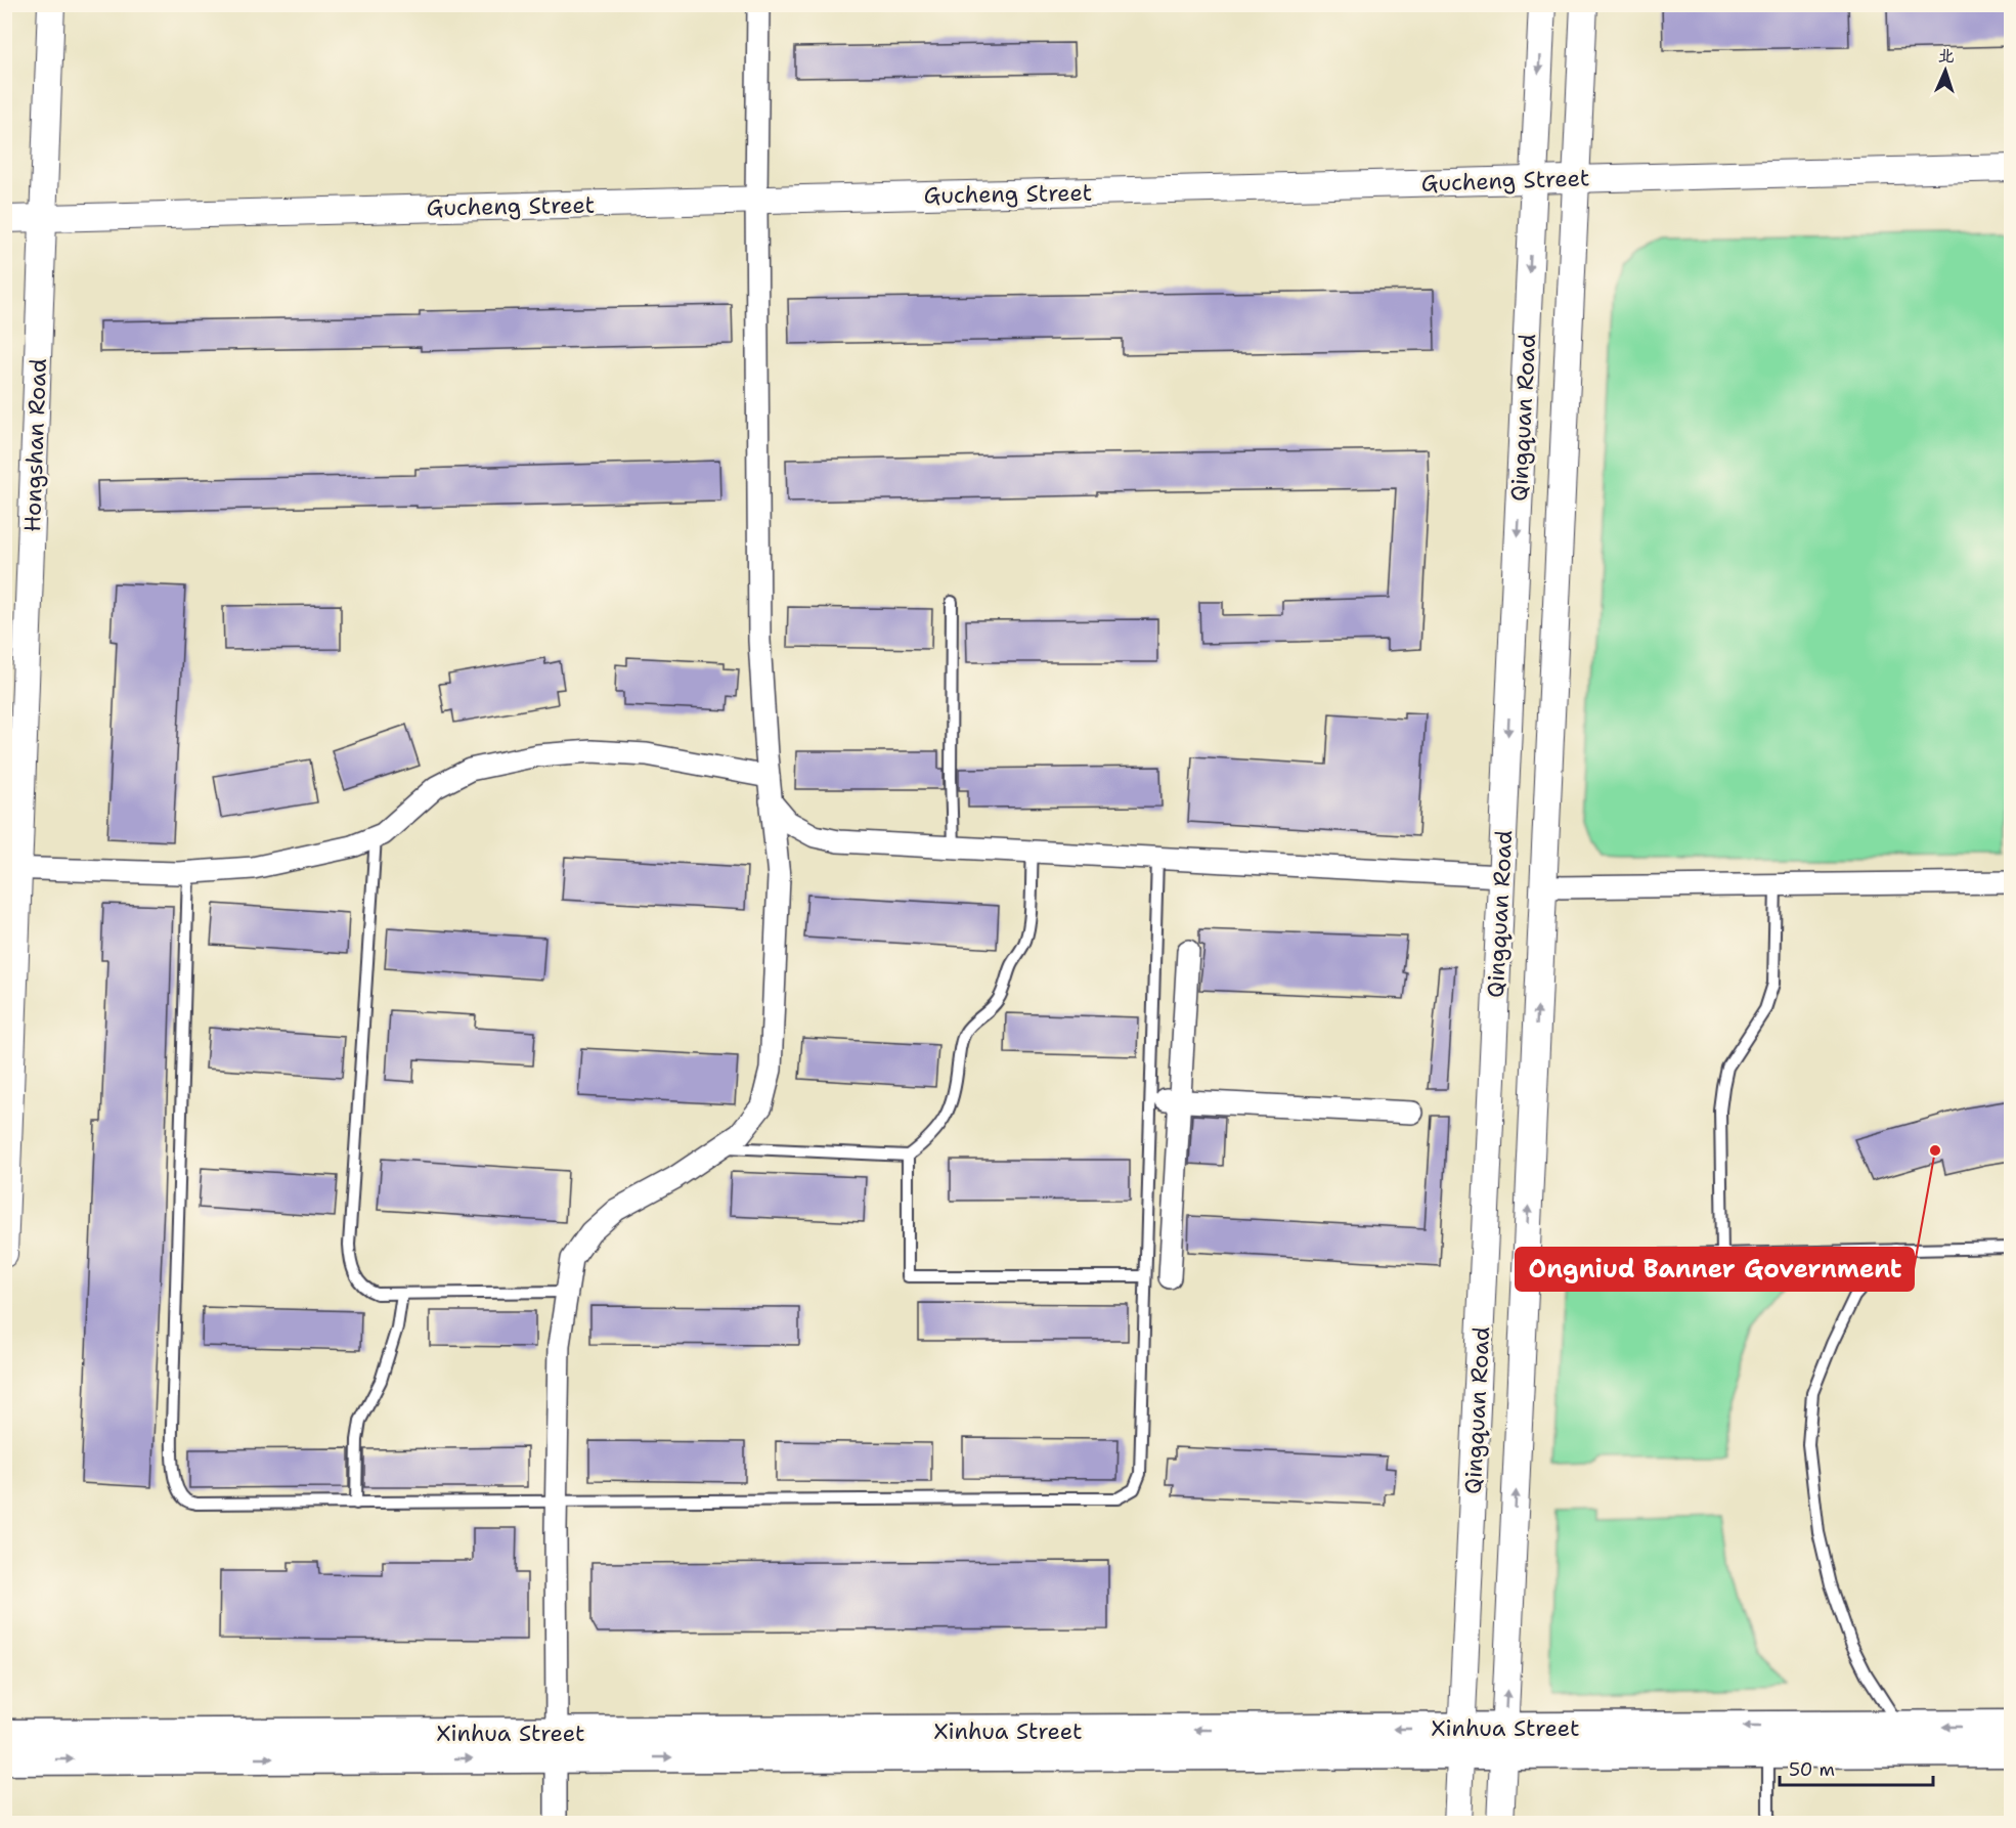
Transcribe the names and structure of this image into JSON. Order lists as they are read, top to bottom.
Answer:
{
  "streets": {
    "main road": ["Xinhua Street"],
    "street": ["Gucheng Street", "Qingquan Road", "Hongshan Road"]
  },
  "crossings": [
    ["Gucheng Street", "Qingquan Road"],
    ["Gucheng Street", "Hongshan Road"],
    ["Qingquan Road", "Xinhua Street"]
  ],
  "places": ["Ongniud Banner Government"],
  "scale_bar": "50 m",
  "north": "top"
}
